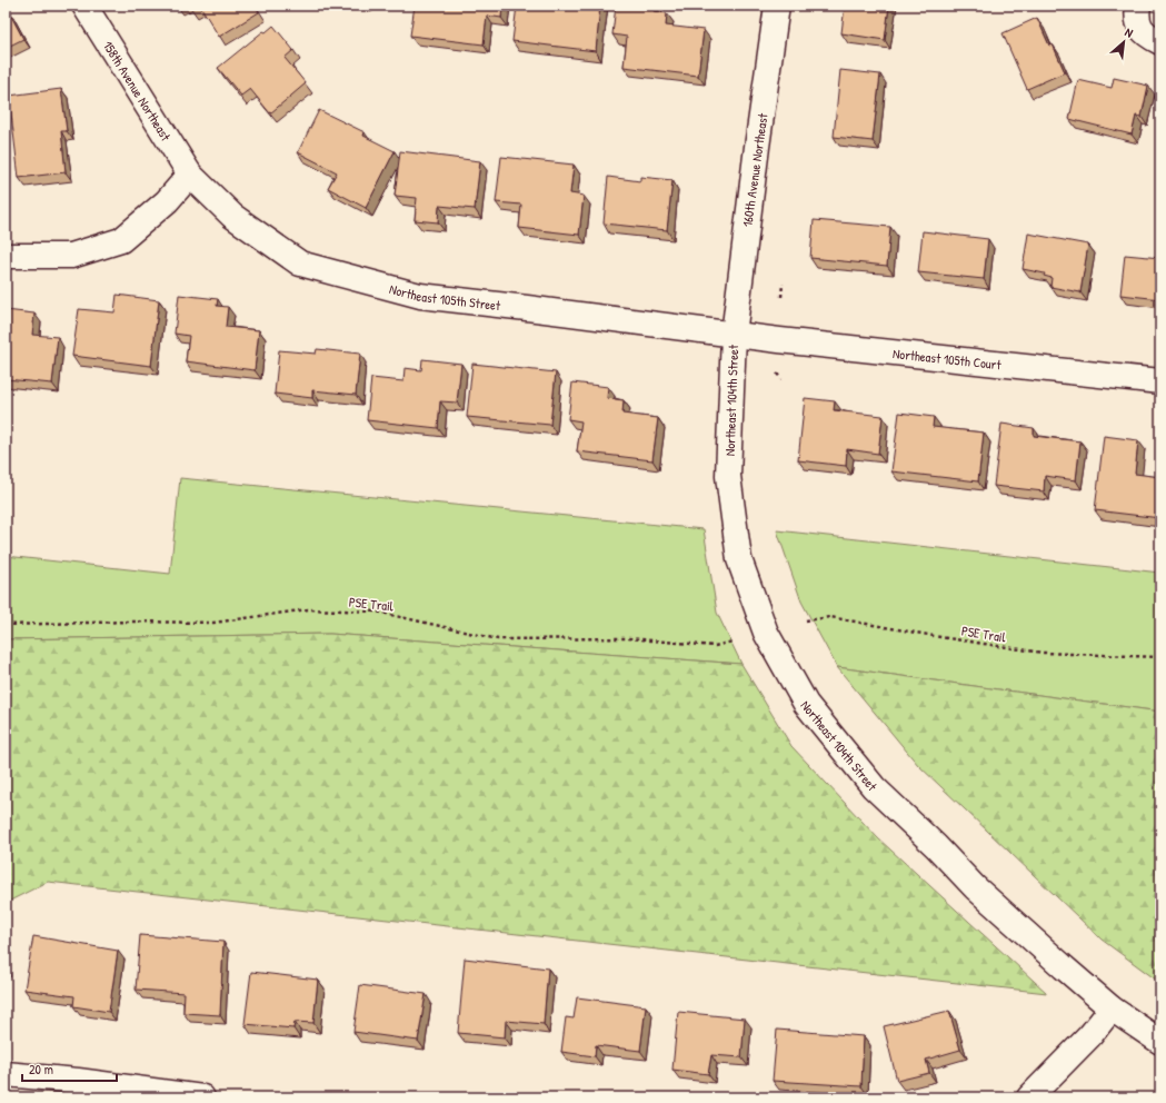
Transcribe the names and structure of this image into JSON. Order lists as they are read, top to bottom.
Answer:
{
  "streets": {
    "street": [
      "158th Avenue Northeast",
      "160th Avenue Northeast",
      "Northeast 105th Street",
      "Northeast 105th Court",
      "Northeast 104th Street"
    ],
    "path": ["PSE Trail"]
  },
  "crossings": [
    ["158th Avenue Northeast", "Northeast 105th Street"],
    ["160th Avenue Northeast", "Northeast 105th Street"],
    ["160th Avenue Northeast", "Northeast 105th Court"],
    ["160th Avenue Northeast", "Northeast 104th Street"],
    ["Northeast 105th Street", "Northeast 105th Court"],
    ["Northeast 105th Street", "Northeast 104th Street"],
    ["Northeast 105th Court", "Northeast 104th Street"]
  ],
  "scale_bar": "20 m",
  "north": "top right"
}
